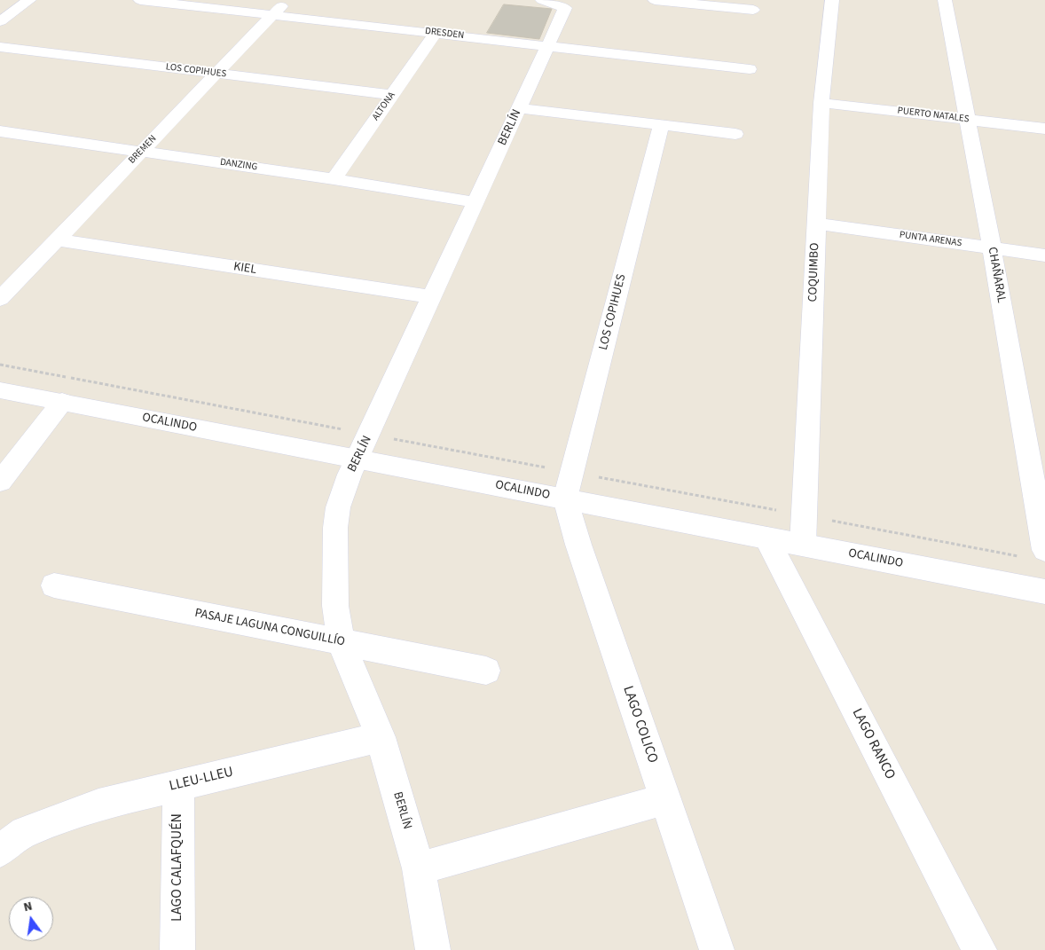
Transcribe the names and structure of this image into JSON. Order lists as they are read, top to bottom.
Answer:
{
  "streets": {
    "street": [
      "DRESDEN",
      "LOS COPIHUES",
      "ALTONA",
      "PUERTO NATALES",
      "BERLÍN",
      "BREMEN",
      "DANZING",
      "PUNTA ARENAS",
      "KIEL",
      "COQUIMBO",
      "CHAÑARAL",
      "OCALINDO",
      "PASAJE LAGUNA CONGUILLÍO",
      "LAGO COLICO",
      "LAGO RANCO",
      "LLEU-LLEU",
      "LAGO CALAFQUÉN"
    ]
  },
  "crossings": [
    ["DRESDEN", "ALTONA"],
    ["DRESDEN", "BERLÍN"],
    ["DRESDEN", "BREMEN"],
    ["LOS COPIHUES", "ALTONA"],
    ["LOS COPIHUES", "BREMEN"],
    ["LOS COPIHUES", "OCALINDO"],
    ["LOS COPIHUES", "LAGO COLICO"],
    ["ALTONA", "DANZING"],
    ["PUERTO NATALES", "COQUIMBO"],
    ["PUERTO NATALES", "CHAÑARAL"],
    ["BERLÍN", "DANZING"],
    ["BERLÍN", "KIEL"],
    ["BERLÍN", "OCALINDO"],
    ["BERLÍN", "PASAJE LAGUNA CONGUILLÍO"],
    ["BERLÍN", "LLEU-LLEU"],
    ["BREMEN", "DANZING"],
    ["BREMEN", "KIEL"],
    ["PUNTA ARENAS", "COQUIMBO"],
    ["PUNTA ARENAS", "CHAÑARAL"],
    ["COQUIMBO", "OCALINDO"],
    ["OCALINDO", "LAGO COLICO"],
    ["OCALINDO", "LAGO RANCO"],
    ["LLEU-LLEU", "LAGO CALAFQUÉN"]
  ],
  "north": "top"
}
